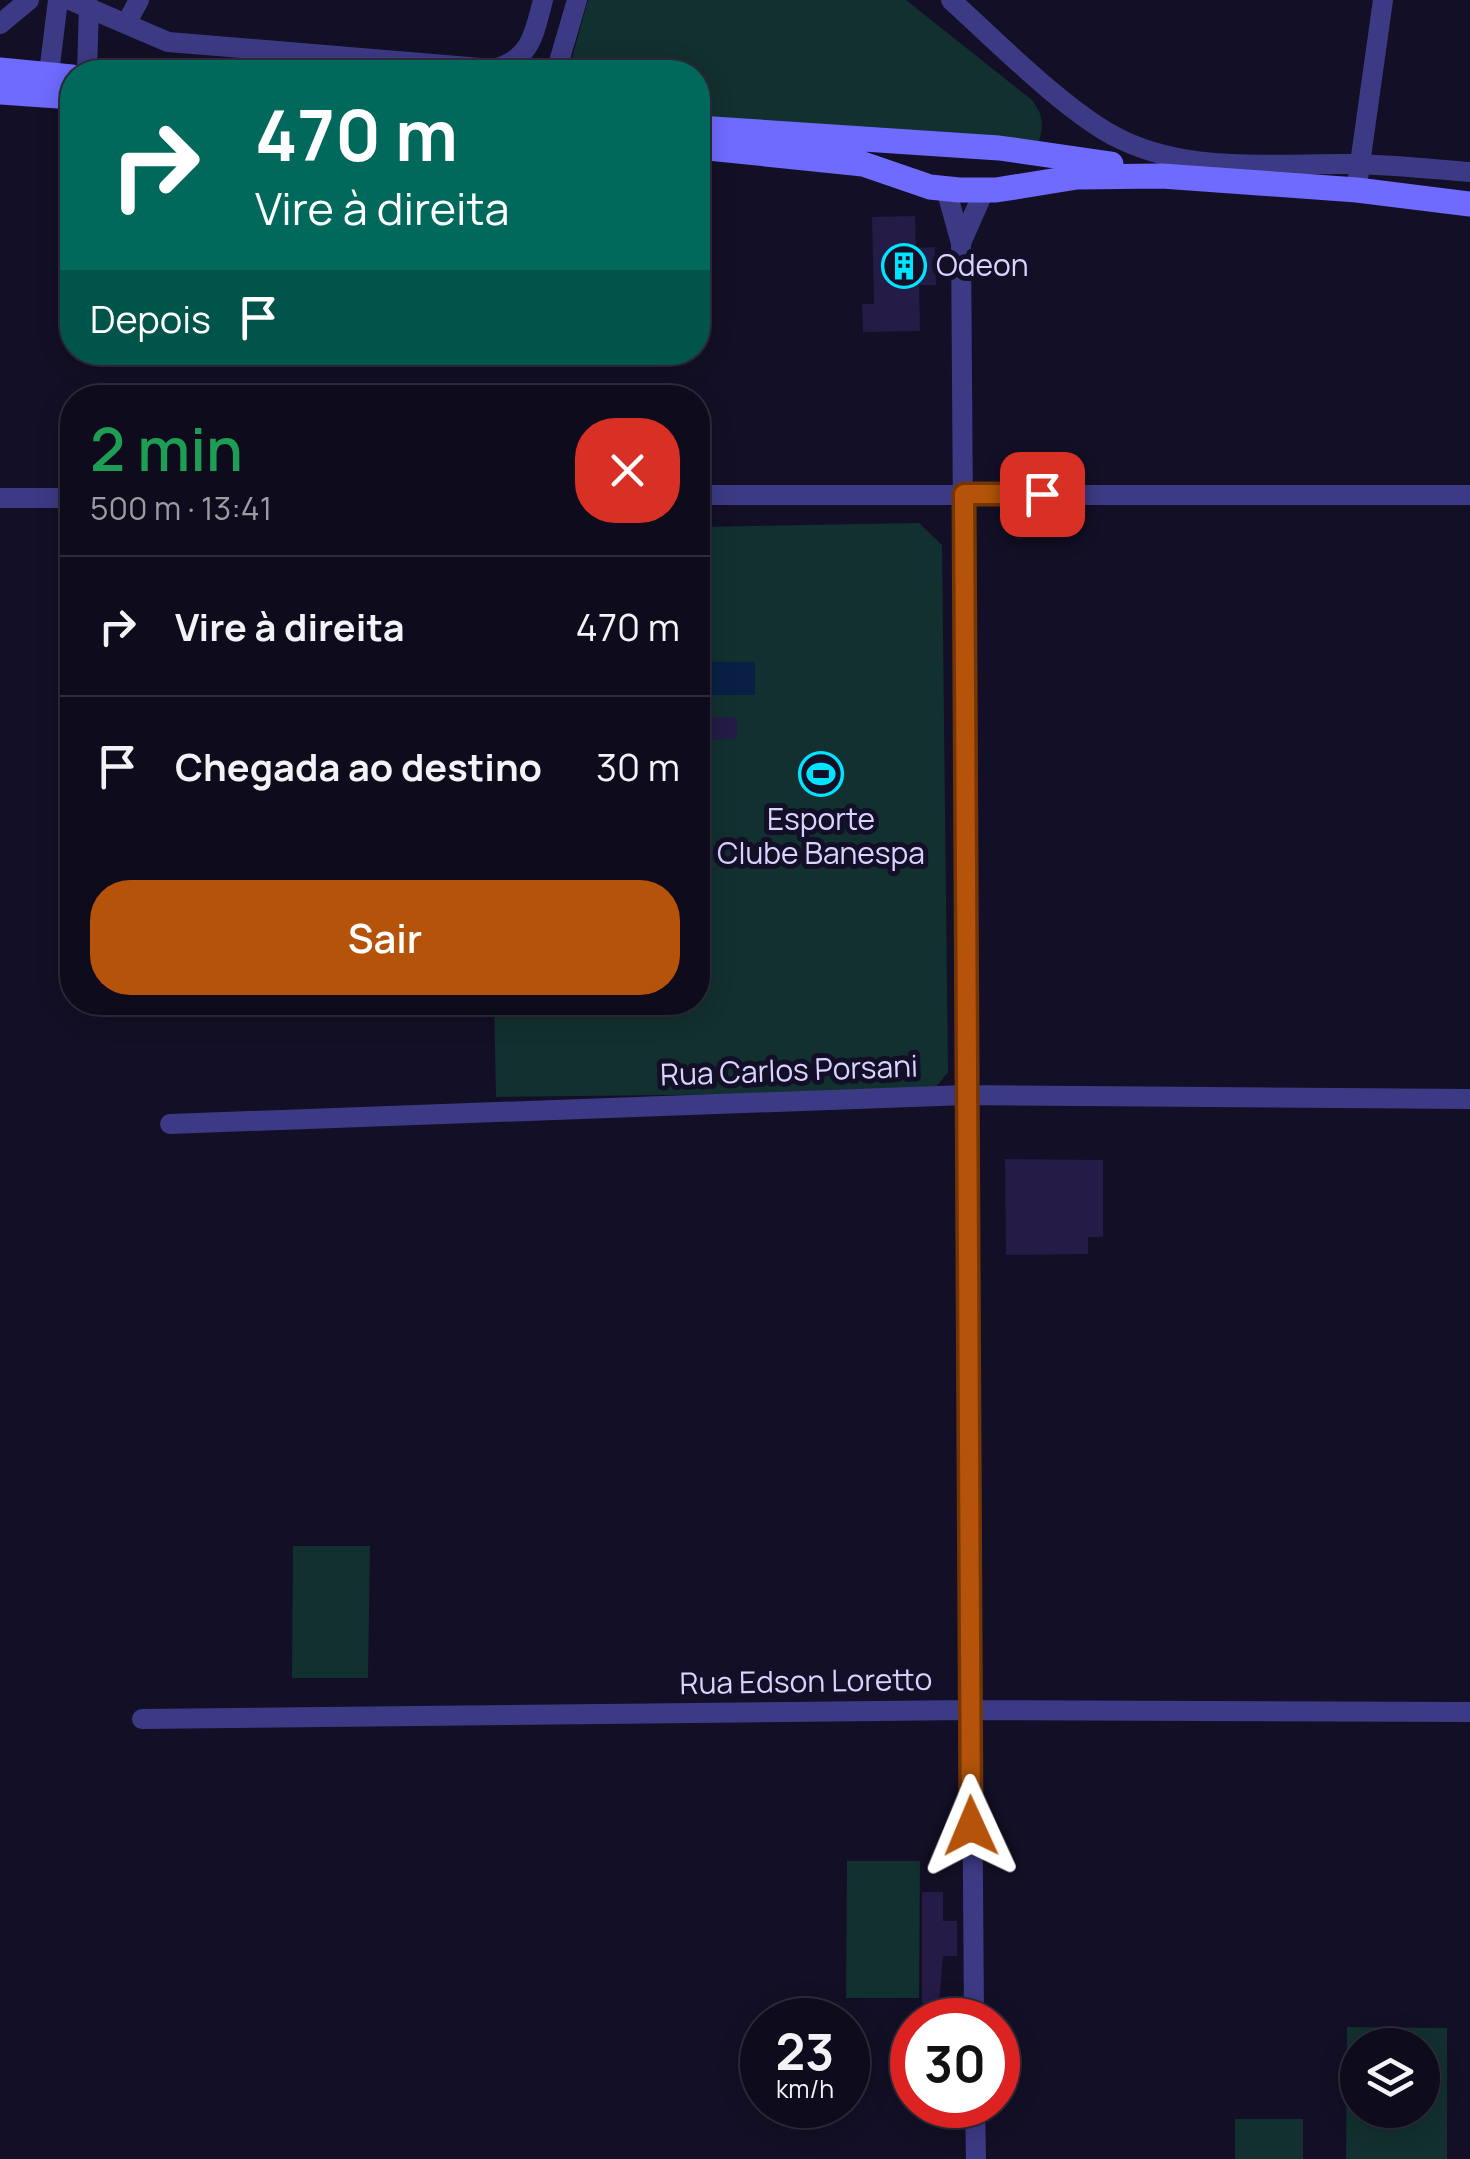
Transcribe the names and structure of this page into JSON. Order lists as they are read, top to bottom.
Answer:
{
  "streets": {
    "street": ["Rua Carlos Porsani", "Rua Edson Loretto"]
  },
  "places": {
    "building": ["Odeon"],
    "sports": ["Esporte Clube Banespa"]
  },
  "page": {
    "turn": ["470 m", "Vire à direita"],
    "then": "Depois",
    "heading": ["2 min", "500 m · 13:41"],
    "list": [
      {
        "name": "Vire à direita",
        "value": "470 m"
      },
      {
        "name": "Chegada ao destino",
        "value": "30 m"
      }
    ],
    "buttons": "Sair",
    "speed": "23 km/h",
    "limit": "30"
  }
}
